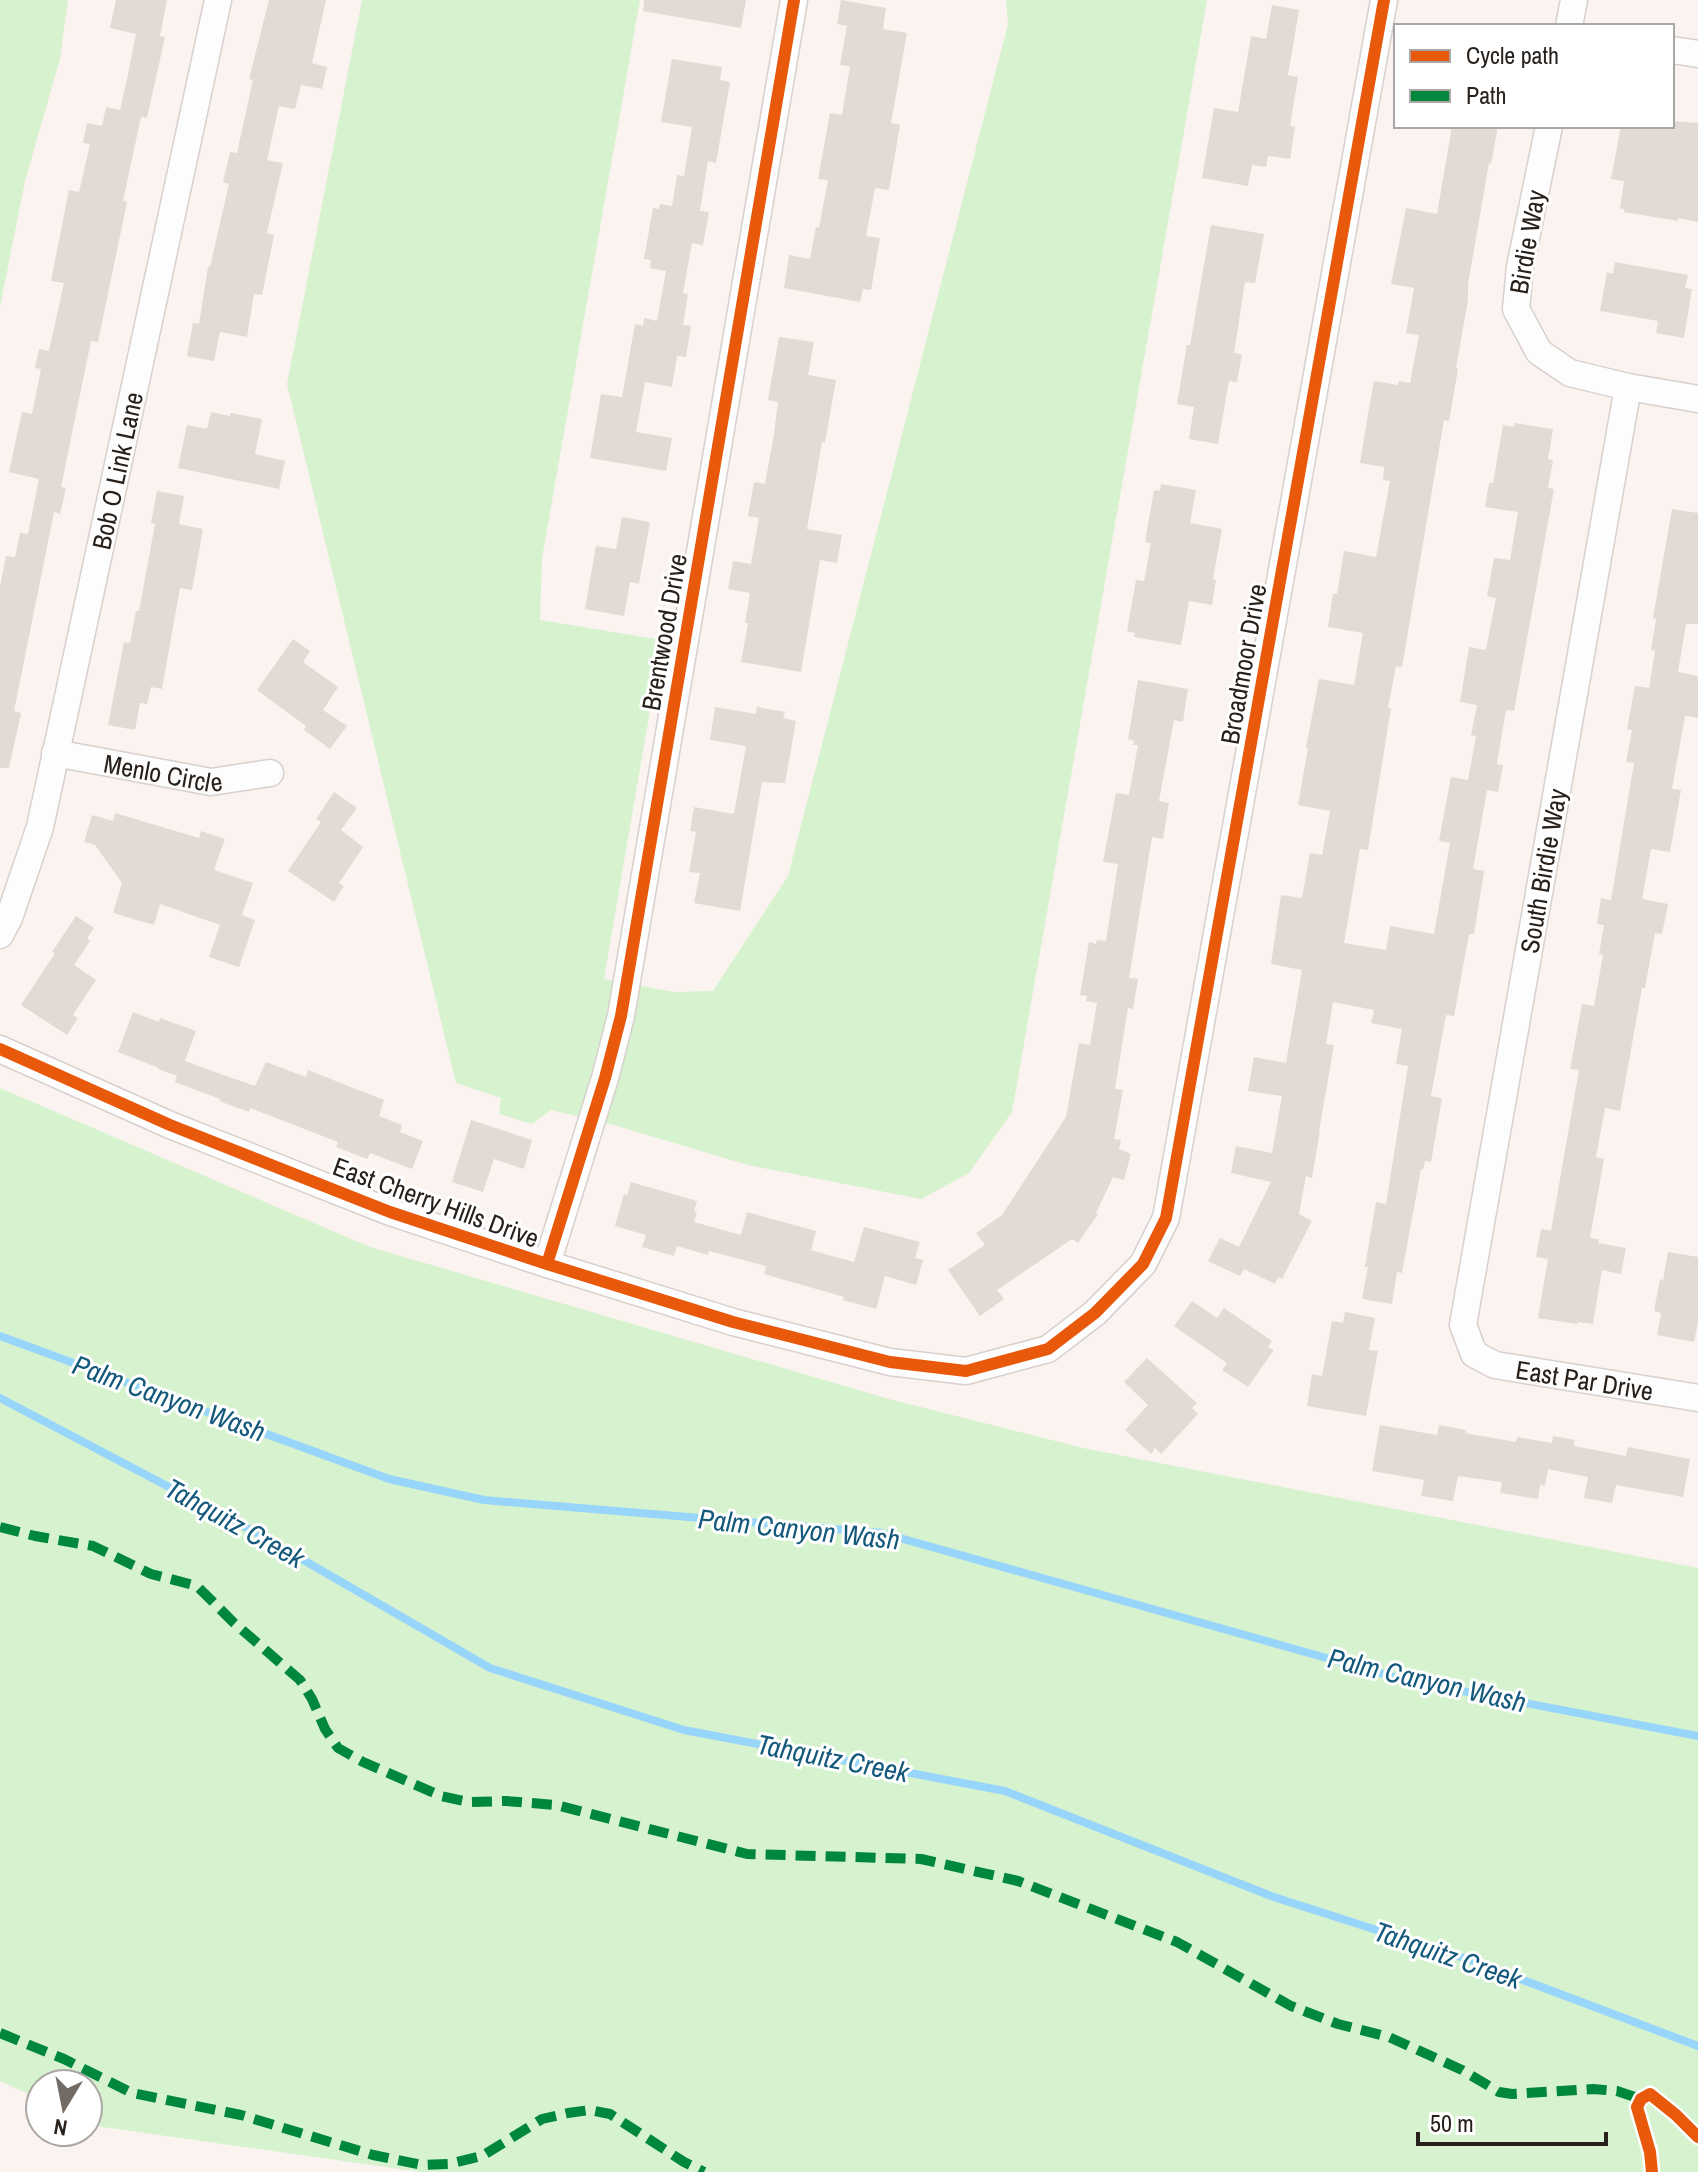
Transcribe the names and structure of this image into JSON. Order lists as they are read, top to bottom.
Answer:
{
  "streets": {
    "street": [
      "Birdie Way",
      "Bob O Link Lane",
      "Brentwood Drive",
      "Broadmoor Drive",
      "Menlo Circle",
      "South Birdie Way",
      "East Cherry Hills Drive",
      "East Par Drive"
    ]
  },
  "crossings": [
    ["Birdie Way", "South Birdie Way"],
    ["Bob O Link Lane", "Menlo Circle"],
    ["Brentwood Drive", "East Cherry Hills Drive"],
    ["Broadmoor Drive", "East Cherry Hills Drive"],
    ["South Birdie Way", "East Par Drive"]
  ],
  "water": ["Palm Canyon Wash", "Tahquitz Creek"],
  "legend": ["Cycle path", "Path"],
  "scale_bar": "50 m",
  "north": "bottom"
}
